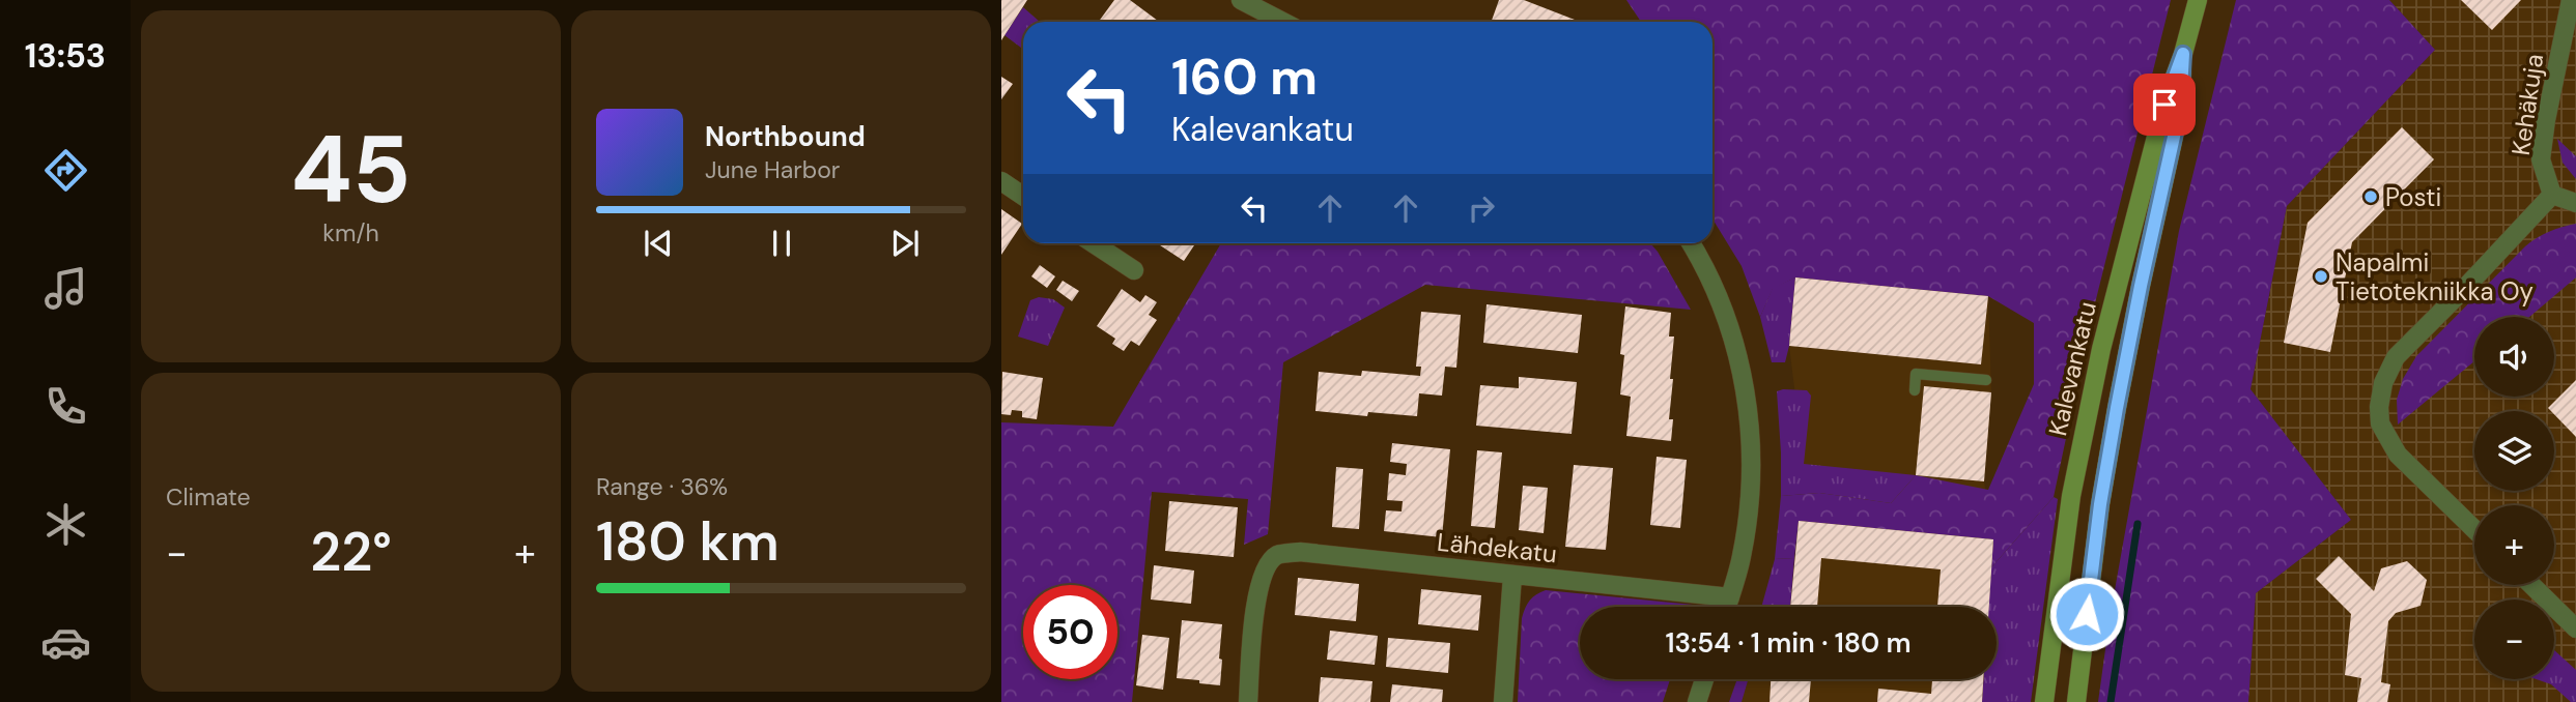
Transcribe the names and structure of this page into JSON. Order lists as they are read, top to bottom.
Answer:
{
  "streets": {
    "main road": ["Kalevankatu"],
    "street": ["Kehäkuja", "Lähdekatu"]
  },
  "places": ["Posti", "Napalmi Tietotekniikka Oy"],
  "page": {
    "tabs": "13:53",
    "tile": [
      ["45", "km/h"],
      "Climate",
      ["Range · 36%", "180 km"]
    ],
    "turn": ["160 m", "Kalevankatu"],
    "song": ["Northbound", "June Harbor"],
    "map_buttons": ["+", "−"],
    "heat": ["−", "22°", "+"],
    "limit": "50",
    "trip": "13:54 · 1 min · 180 m"
  }
}
